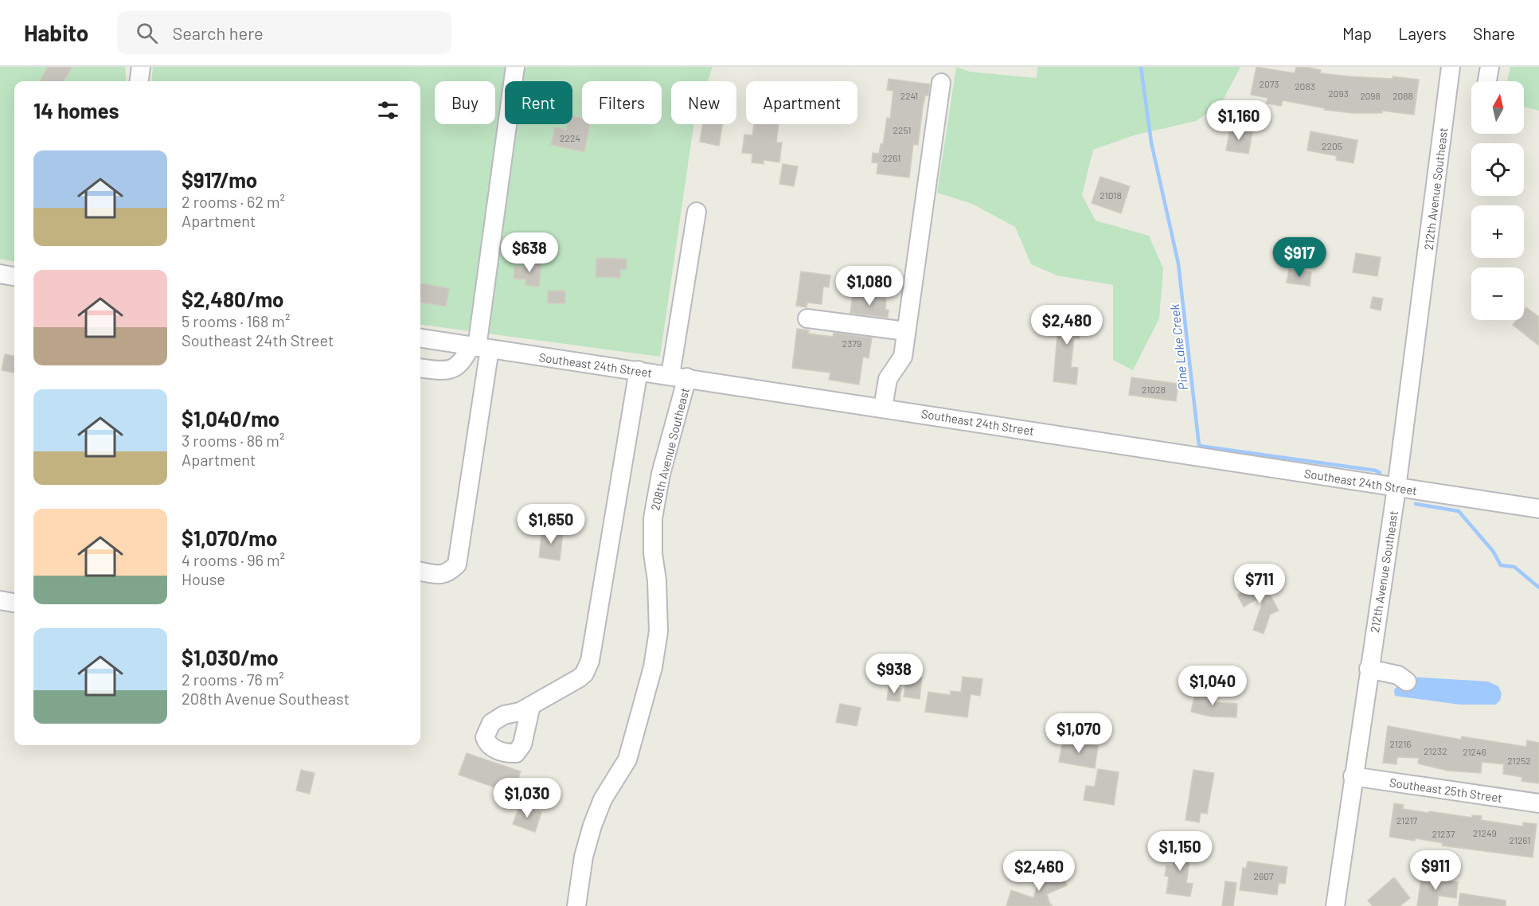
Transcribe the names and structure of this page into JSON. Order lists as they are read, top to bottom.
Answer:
{
  "streets": {
    "street": [
      "212th Avenue Southeast",
      "Southeast 24th Street",
      "208th Avenue Southeast",
      "Southeast 25th Street"
    ]
  },
  "crossings": [
    ["212th Avenue Southeast", "Southeast 24th Street"],
    ["212th Avenue Southeast", "Southeast 25th Street"],
    ["Southeast 24th Street", "208th Avenue Southeast"]
  ],
  "water": ["Pine Lake Creek"],
  "house_numbers": [
    "2073",
    "2083",
    "2093",
    "2241",
    "2098",
    "2088",
    "2251",
    "2224",
    "2205",
    "2261",
    "21018",
    "2379",
    "21028",
    "21216",
    "21232",
    "21246",
    "21252",
    "21217",
    "21249",
    "21237",
    "21261",
    "2607"
  ],
  "north": "top",
  "page": {
    "header": "Habito",
    "search": "Search here",
    "nav": ["Map", "Layers", "Share"],
    "map_buttons": ["+", "−"],
    "chip": [
      "Buy",
      "Rent",
      "Filters",
      "New",
      "Apartment"
    ],
    "heading": "14 homes",
    "price": [
      "$1,160",
      "$638",
      "$917",
      "$1,080",
      "$2,480",
      "$1,650",
      "$711",
      "$938",
      "$1,040",
      "$1,070",
      "$1,030",
      "$1,150",
      "$911",
      "$2,460"
    ],
    "list": [
      {
        "name": "$917/mo",
        "note": "2 rooms · 62 m² · Apartment"
      },
      {
        "name": "$2,480/mo",
        "note": "5 rooms · 168 m² · Southeast 24th Street"
      },
      {
        "name": "$1,040/mo",
        "note": "3 rooms · 86 m² · Apartment"
      },
      {
        "name": "$1,070/mo",
        "note": "4 rooms · 96 m² · House"
      },
      {
        "name": "$1,030/mo",
        "note": "2 rooms · 76 m² · 208th Avenue Southeast"
      }
    ]
  }
}
